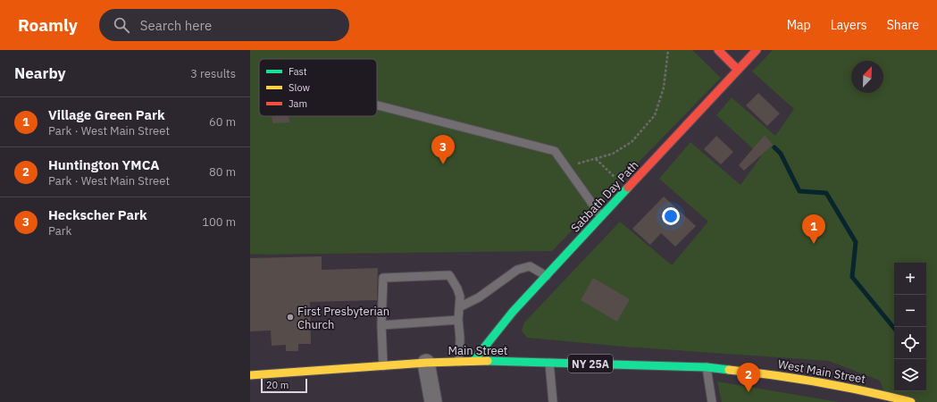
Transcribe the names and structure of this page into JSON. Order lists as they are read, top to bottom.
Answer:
{
  "streets": {
    "main road": [
      "Sabbath Day Path",
      "Main Street",
      "NY 25A",
      "West Main Street"
    ]
  },
  "crossings": [
    ["Sabbath Day Path", "Main Street"],
    ["Main Street", "West Main Street"]
  ],
  "places": ["First Presbyterian Church"],
  "legend": ["Fast", "Slow", "Jam"],
  "scale_bar": "20 m",
  "north": "top right",
  "page": {
    "header": "Roamly",
    "search": "Search here",
    "nav": ["Map", "Layers", "Share"],
    "heading": ["Nearby", "3 results"],
    "list": [
      {
        "mark": "1",
        "name": "Village Green Park",
        "note": "Park · West Main Street",
        "value": "60 m"
      },
      {
        "mark": "2",
        "name": "Huntington YMCA",
        "note": "Park · West Main Street",
        "value": "80 m"
      },
      {
        "mark": "3",
        "name": "Heckscher Park",
        "note": "Park",
        "value": "100 m"
      }
    ],
    "pins": ["3", "1", "2"],
    "map_buttons": ["+", "−"],
    "scale": "20 m"
  }
}
